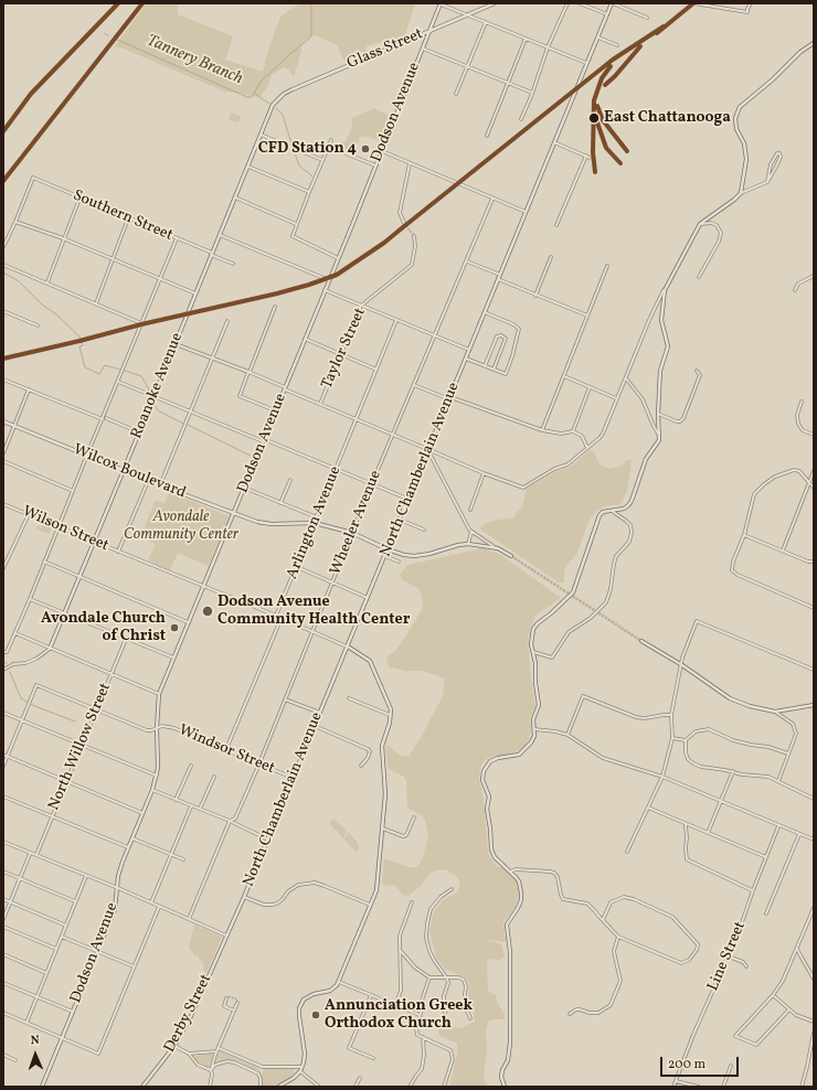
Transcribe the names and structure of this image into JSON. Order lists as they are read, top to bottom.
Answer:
{
  "streets": {
    "street": [
      "Glass Street",
      "Dodson Avenue",
      "Southern Street",
      "Taylor Street",
      "Roanoke Avenue",
      "North Chamberlain Avenue",
      "Wilcox Boulevard",
      "Arlington Avenue",
      "Wheeler Avenue",
      "Wilson Street",
      "North Willow Street",
      "Windsor Street",
      "Line Street",
      "Derby Street"
    ]
  },
  "crossings": [
    ["Glass Street", "Dodson Avenue"],
    ["Glass Street", "Roanoke Avenue"],
    ["Dodson Avenue", "Wilcox Boulevard"],
    ["Dodson Avenue", "Wilson Street"],
    ["Dodson Avenue", "Windsor Street"],
    ["Southern Street", "Roanoke Avenue"],
    ["Roanoke Avenue", "Wilcox Boulevard"],
    ["Roanoke Avenue", "Wilson Street"],
    ["North Chamberlain Avenue", "Wilcox Boulevard"],
    ["North Chamberlain Avenue", "Wilson Street"],
    ["North Chamberlain Avenue", "Windsor Street"],
    ["North Chamberlain Avenue", "Derby Street"],
    ["Wilcox Boulevard", "Arlington Avenue"],
    ["Wilcox Boulevard", "Wheeler Avenue"],
    ["Arlington Avenue", "Wilson Street"],
    ["Arlington Avenue", "Windsor Street"],
    ["Wheeler Avenue", "Wilson Street"],
    ["Wheeler Avenue", "Windsor Street"],
    ["North Willow Street", "Windsor Street"]
  ],
  "water": ["Tannery Branch"],
  "parks": ["Avondale Community Center"],
  "places": [
    "East Chattanooga",
    "CFD Station 4",
    "Dodson Avenue Community Health Center",
    "Avondale Church of Christ",
    "Annunciation Greek Orthodox Church"
  ],
  "scale_bar": "200 m",
  "north": "top"
}
